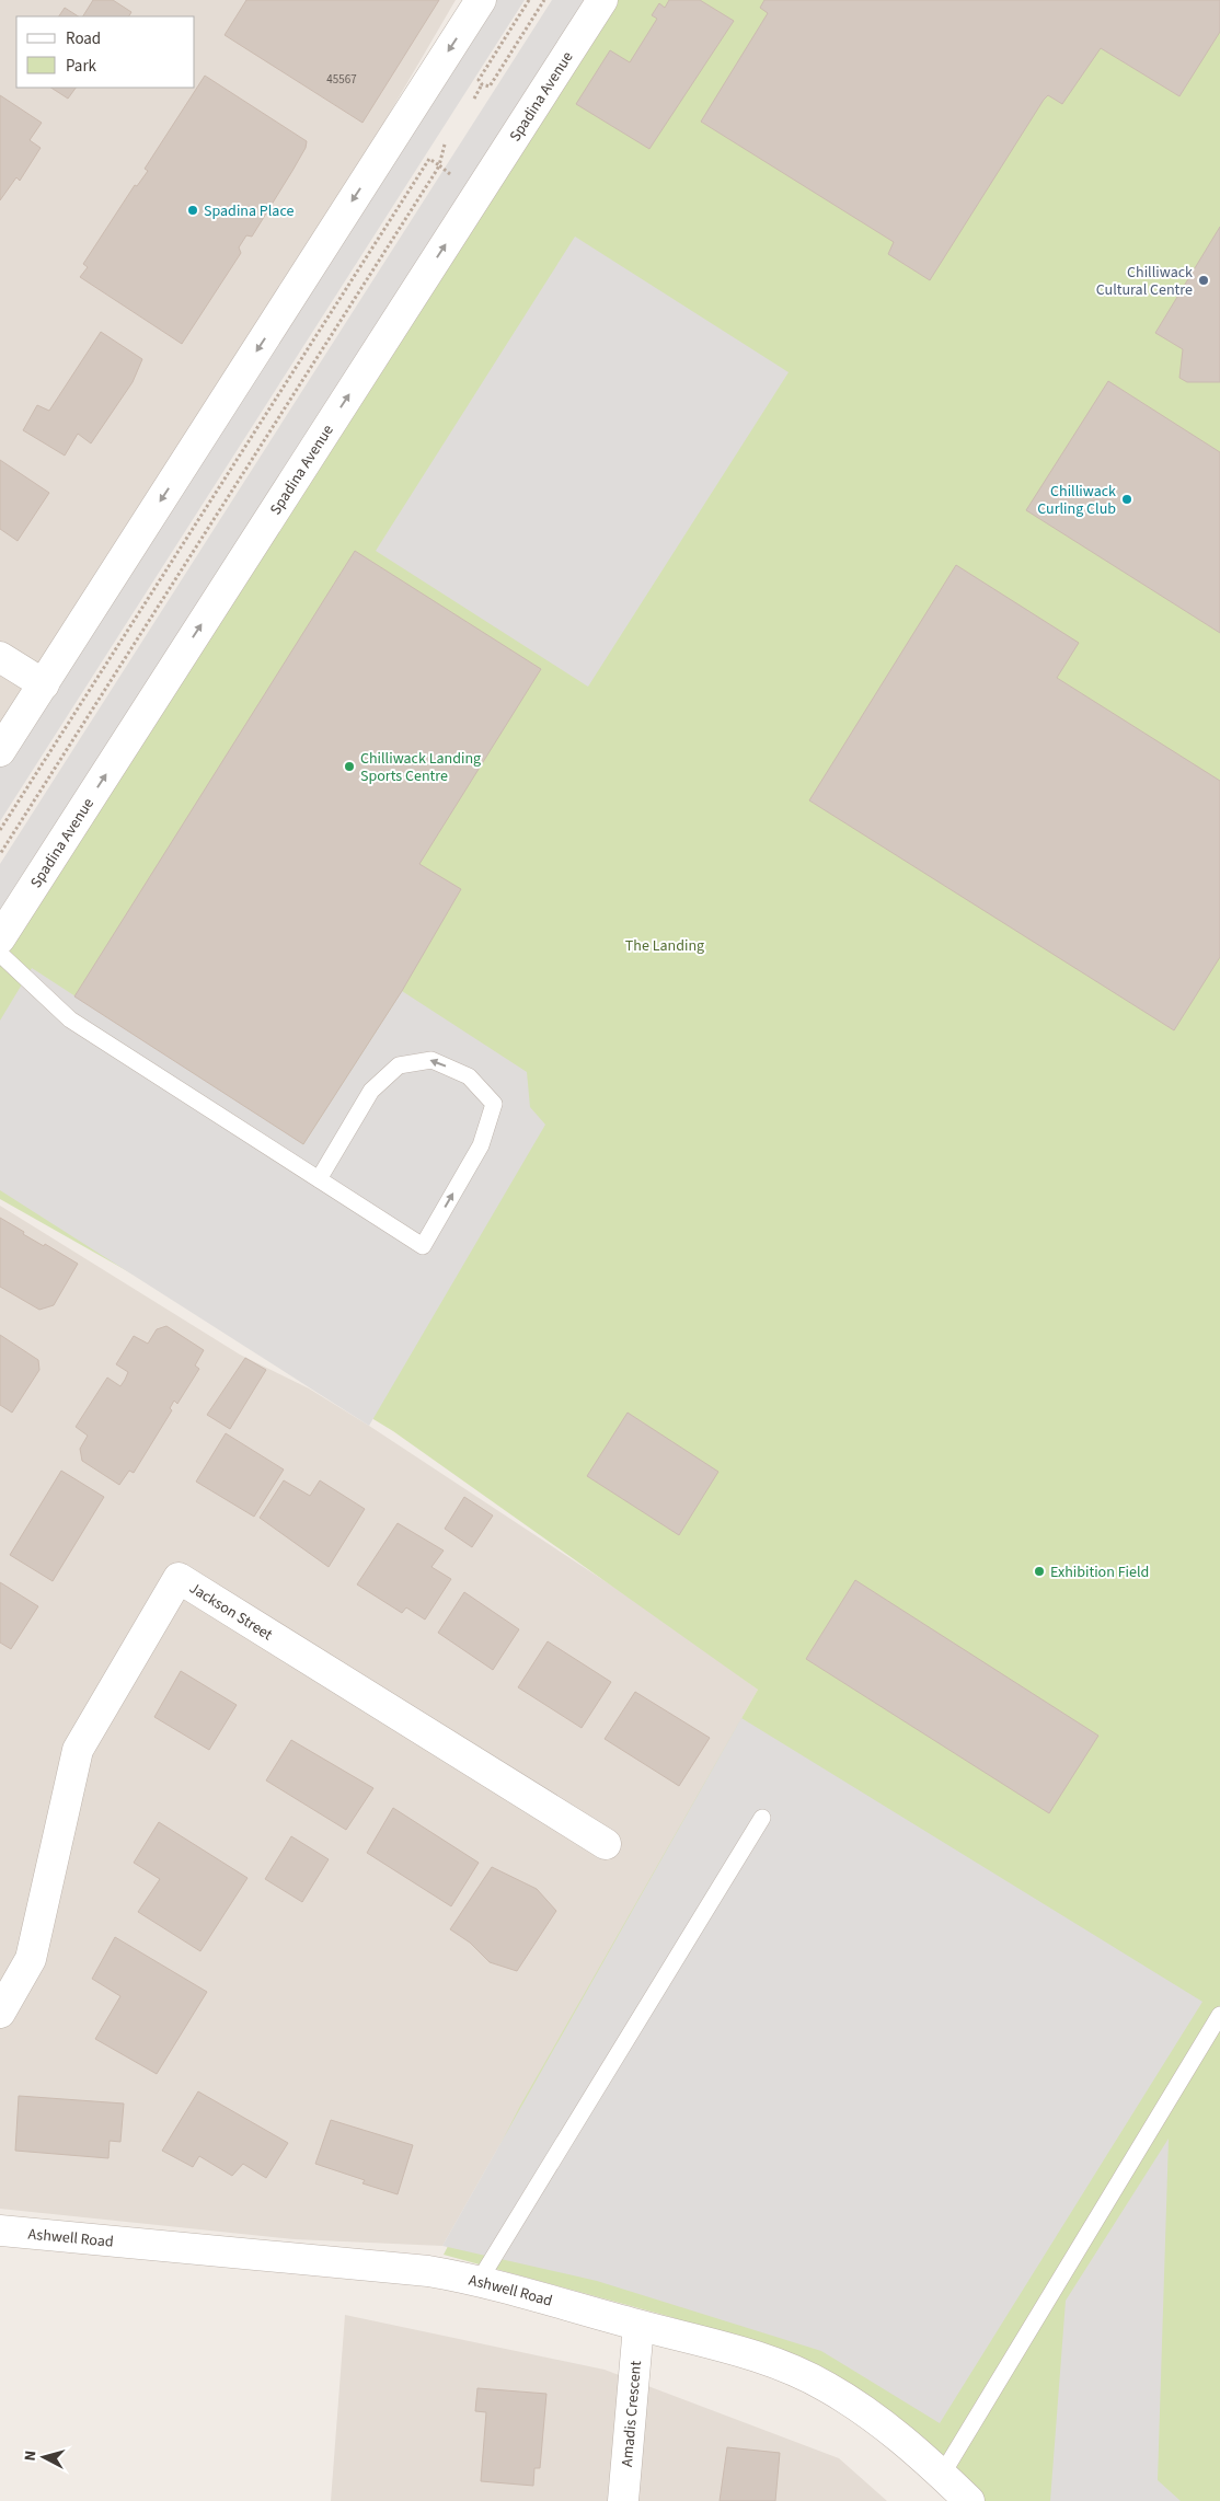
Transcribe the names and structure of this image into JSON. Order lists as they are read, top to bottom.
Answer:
{
  "streets": {
    "street": [
      "Spadina Avenue",
      "Jackson Street",
      "Ashwell Road",
      "Amadis Crescent"
    ]
  },
  "crossings": [
    ["Ashwell Road", "Amadis Crescent"]
  ],
  "parks": ["The Landing"],
  "places": [
    "Spadina Place",
    "Chilliwack Cultural Centre",
    "Chilliwack Curling Club",
    "Chilliwack Landing Sports Centre",
    "Exhibition Field"
  ],
  "house_numbers": ["45567"],
  "legend": ["Road", "Park"],
  "north": "left"
}
